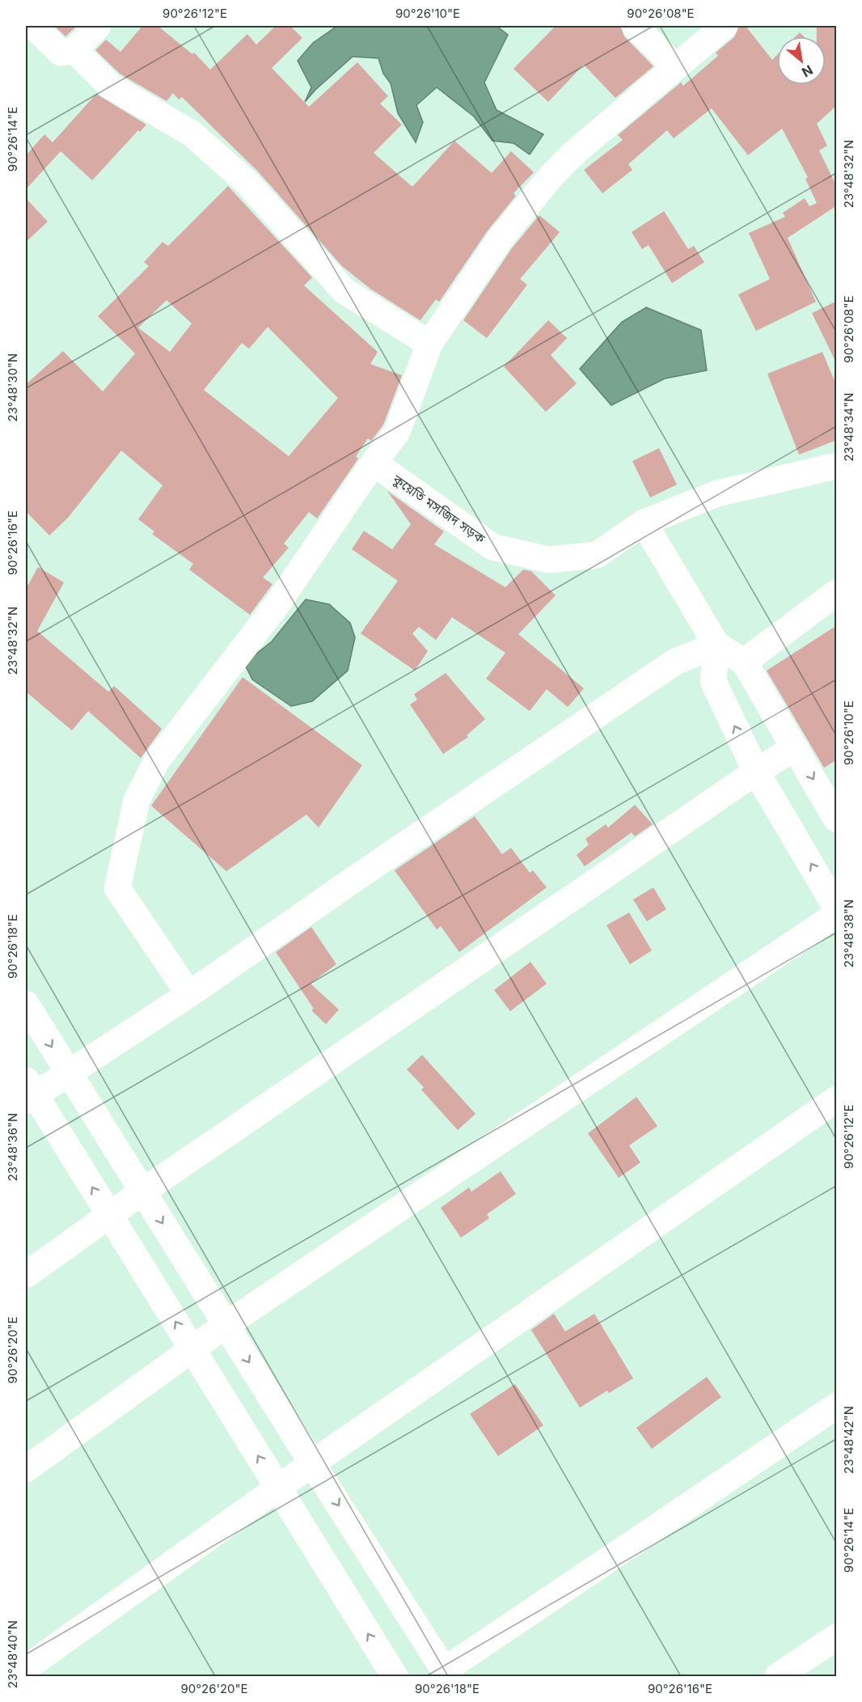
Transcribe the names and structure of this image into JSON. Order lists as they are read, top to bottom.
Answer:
{
  "streets": {
    "street": ["কুয়েতি মসজিদ সড়ক"]
  },
  "north": "bottom right",
  "coordinates": [
    "90°26'12\"E",
    "90°26'10\"E",
    "90°26'08\"E",
    "90°26'14\"E",
    "23°48'32\"N",
    "23°48'30\"N",
    "23°48'34\"N",
    "90°26'16\"E",
    "23°48'38\"N",
    "90°26'18\"E",
    "23°48'36\"N",
    "90°26'20\"E",
    "23°48'42\"N",
    "23°48'40\"N"
  ]
}
